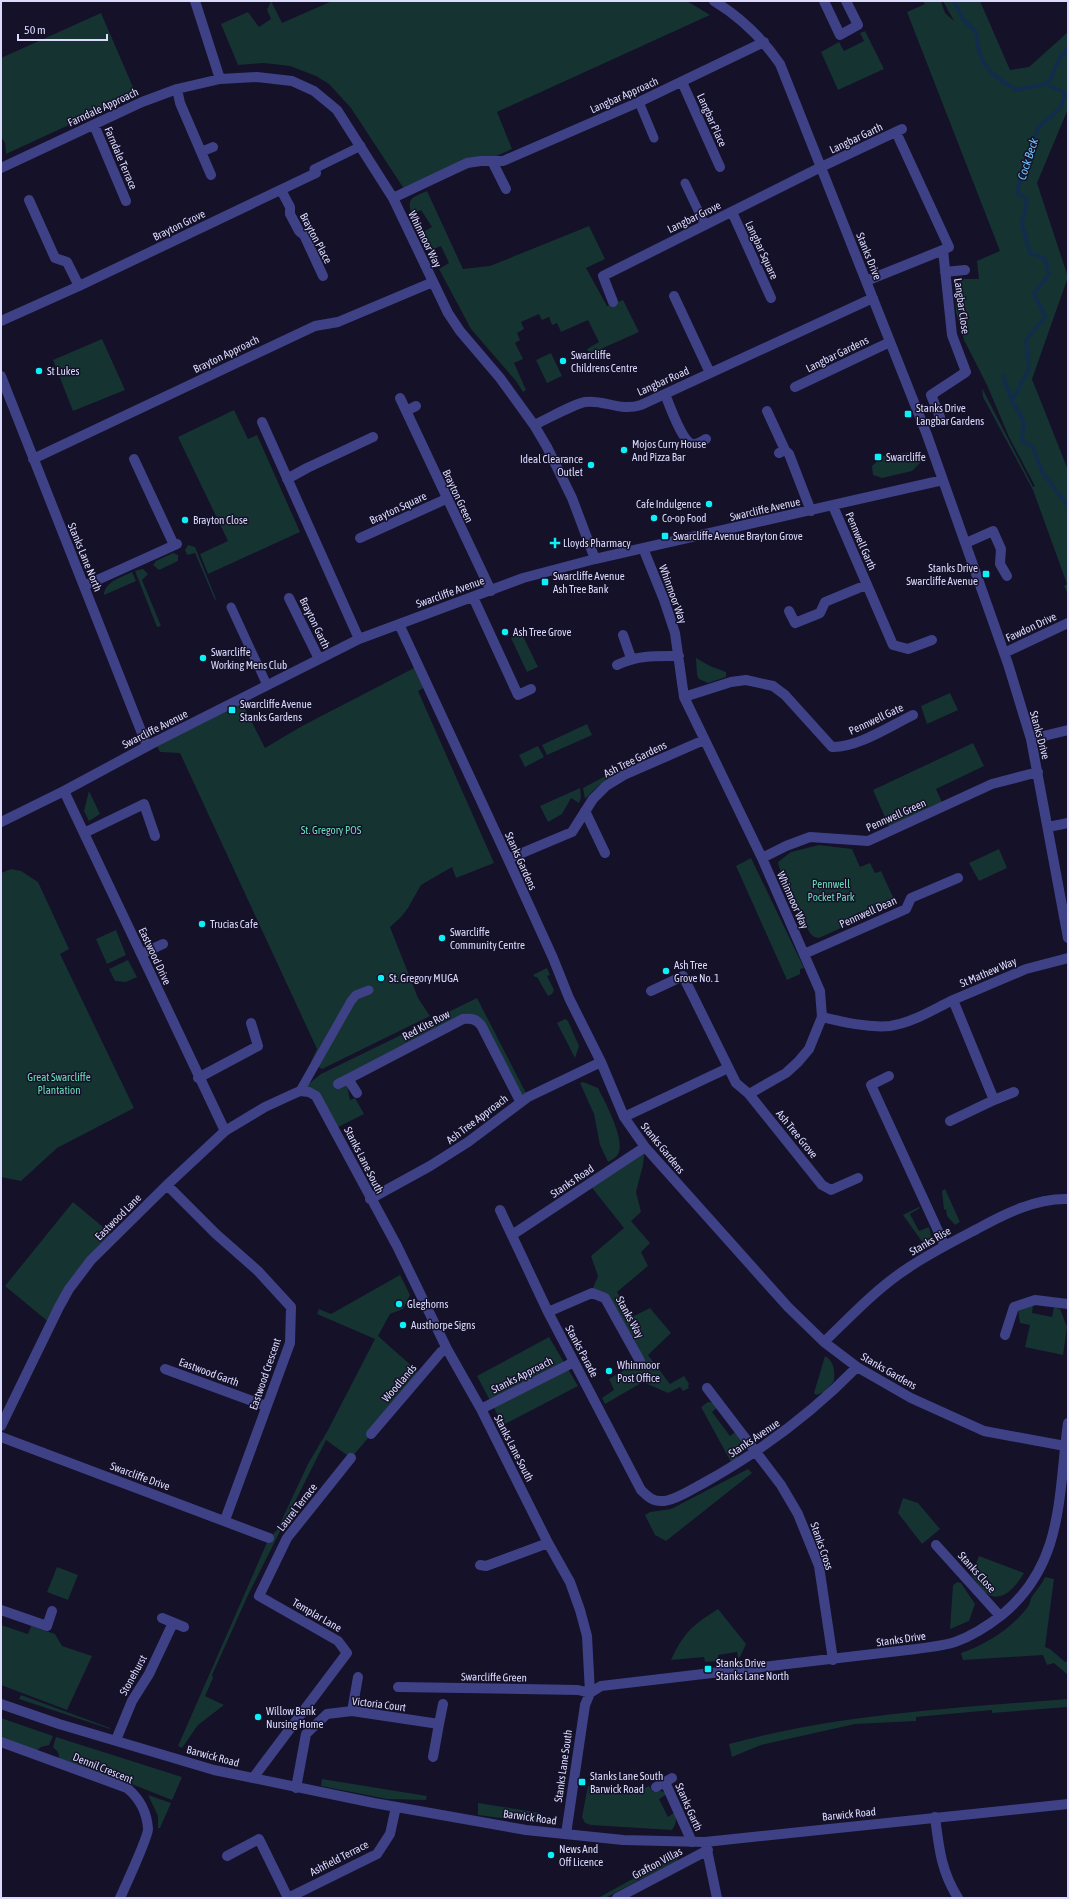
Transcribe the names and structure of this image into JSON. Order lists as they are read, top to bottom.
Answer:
{
  "streets": {
    "street": [
      "Langbar Approach",
      "Farndale Approach",
      "Langbar Place",
      "Langbar Garth",
      "Farndale Terrace",
      "Langbar Grove",
      "Brayton Grove",
      "Brayton Place",
      "Whinmoor Way",
      "Langbar Square",
      "Stanks Drive",
      "Langbar Close",
      "Brayton Approach",
      "Langbar Gardens",
      "Langbar Road",
      "Brayton Green",
      "Brayton Square",
      "Swarcliffe Avenue",
      "Pennwell Garth",
      "Stanks Lane North",
      "Brayton Garth",
      "Fawdon Drive",
      "Pennwell Gate",
      "Ash Tree Gardens",
      "Pennwell Green",
      "Stanks Gardens",
      "Pennwell Dean",
      "Eastwood Drive",
      "St Mathew Way",
      "Red Kite Row",
      "Ash Tree Approach",
      "Ash Tree Grove",
      "Stanks Lane South",
      "Stanks Road",
      "Eastwood Lane",
      "Stanks Rise",
      "Stanks Way",
      "Stanks Parade",
      "Eastwood Garth",
      "Eastwood Crescent",
      "Stanks Approach",
      "Woodlands",
      "Stanks Avenue",
      "Swarcliffe Drive",
      "Laurel Terrace",
      "Stanks Cross",
      "Stanks Close",
      "Templar Lane",
      "Stonehurst",
      "Swarcliffe Green",
      "Victoria Court",
      "Barwick Road",
      "Dennil Crescent",
      "Stanks Garth",
      "Ashfield Terrace",
      "Grafton Villas"
    ]
  },
  "crossings": [
    ["Langbar Approach", "Langbar Place"],
    ["Langbar Approach", "Whinmoor Way"],
    ["Langbar Approach", "Stanks Drive"],
    ["Farndale Approach", "Farndale Terrace"],
    ["Farndale Approach", "Whinmoor Way"],
    ["Langbar Garth", "Langbar Grove"],
    ["Langbar Garth", "Stanks Drive"],
    ["Langbar Garth", "Langbar Close"],
    ["Langbar Grove", "Langbar Square"],
    ["Langbar Grove", "Stanks Drive"],
    ["Brayton Grove", "Brayton Place"],
    ["Brayton Grove", "Whinmoor Way"],
    ["Whinmoor Way", "Brayton Approach"],
    ["Whinmoor Way", "Langbar Road"],
    ["Whinmoor Way", "Swarcliffe Avenue"],
    ["Whinmoor Way", "Pennwell Gate"],
    ["Whinmoor Way", "Ash Tree Gardens"],
    ["Whinmoor Way", "Pennwell Green"],
    ["Whinmoor Way", "Pennwell Dean"],
    ["Whinmoor Way", "Ash Tree Grove"],
    ["Stanks Drive", "Langbar Gardens"],
    ["Stanks Drive", "Langbar Road"],
    ["Stanks Drive", "Swarcliffe Avenue"],
    ["Stanks Drive", "Fawdon Drive"],
    ["Stanks Drive", "Pennwell Green"],
    ["Stanks Drive", "Stanks Gardens"],
    ["Stanks Drive", "Stanks Lane South"],
    ["Stanks Drive", "Stanks Cross"],
    ["Stanks Drive", "Stanks Close"],
    ["Stanks Drive", "Swarcliffe Green"],
    ["Brayton Approach", "Stanks Lane North"],
    ["Brayton Green", "Brayton Square"],
    ["Brayton Green", "Swarcliffe Avenue"],
    ["Swarcliffe Avenue", "Pennwell Garth"],
    ["Swarcliffe Avenue", "Stanks Lane North"],
    ["Swarcliffe Avenue", "Brayton Garth"],
    ["Swarcliffe Avenue", "Stanks Gardens"],
    ["Swarcliffe Avenue", "Eastwood Drive"],
    ["Ash Tree Gardens", "Stanks Gardens"],
    ["Stanks Gardens", "Ash Tree Approach"],
    ["Stanks Gardens", "Stanks Road"],
    ["Stanks Gardens", "Stanks Rise"],
    ["Stanks Gardens", "Stanks Avenue"],
    ["Eastwood Drive", "Eastwood Lane"],
    ["Red Kite Row", "Ash Tree Approach"],
    ["Ash Tree Approach", "Stanks Lane South"],
    ["Stanks Lane South", "Eastwood Lane"],
    ["Stanks Lane South", "Stanks Approach"],
    ["Stanks Lane South", "Woodlands"],
    ["Stanks Lane South", "Swarcliffe Green"],
    ["Stanks Lane South", "Barwick Road"],
    ["Stanks Road", "Stanks Parade"],
    ["Eastwood Lane", "Eastwood Crescent"],
    ["Stanks Way", "Stanks Parade"],
    ["Stanks Parade", "Stanks Approach"],
    ["Stanks Parade", "Stanks Avenue"],
    ["Eastwood Garth", "Eastwood Crescent"],
    ["Eastwood Crescent", "Swarcliffe Drive"],
    ["Stanks Avenue", "Stanks Cross"],
    ["Laurel Terrace", "Templar Lane"],
    ["Templar Lane", "Barwick Road"],
    ["Stonehurst", "Barwick Road"],
    ["Victoria Court", "Barwick Road"],
    ["Barwick Road", "Stanks Garth"],
    ["Barwick Road", "Ashfield Terrace"],
    ["Barwick Road", "Grafton Villas"]
  ],
  "water": ["Cock Beck"],
  "parks": ["St. Gregory POS", "Pennwell Pocket Park", "Great Swarcliffe Plantation"],
  "places": {
    "other": [
      "Swarcliffe Childrens Centre",
      "St Lukes",
      "Mojos Curry House And Pizza Bar",
      "Ideal Clearance Outlet",
      "Cafe Indulgence",
      "Co-op Food",
      "Brayton Close",
      "Ash Tree Grove",
      "Swarcliffe Working Mens Club",
      "Trucias Cafe",
      "Swarcliffe Community Centre",
      "Ash Tree Grove No. 1",
      "St. Gregory MUGA",
      "Gleghorns",
      "Austhorpe Signs",
      "Whinmoor Post Office",
      "Willow Bank Nursing Home",
      "News And Off Licence"
    ],
    "transit": [
      "Stanks Drive Langbar Gardens",
      "Swarcliffe",
      "Swarcliffe Avenue Brayton Grove",
      "Stanks Drive Swarcliffe Avenue",
      "Swarcliffe Avenue Ash Tree Bank",
      "Swarcliffe Avenue Stanks Gardens",
      "Stanks Drive Stanks Lane North",
      "Stanks Lane South Barwick Road"
    ],
    "health": ["Lloyds Pharmacy"]
  },
  "scale_bar": "50 m"
}
